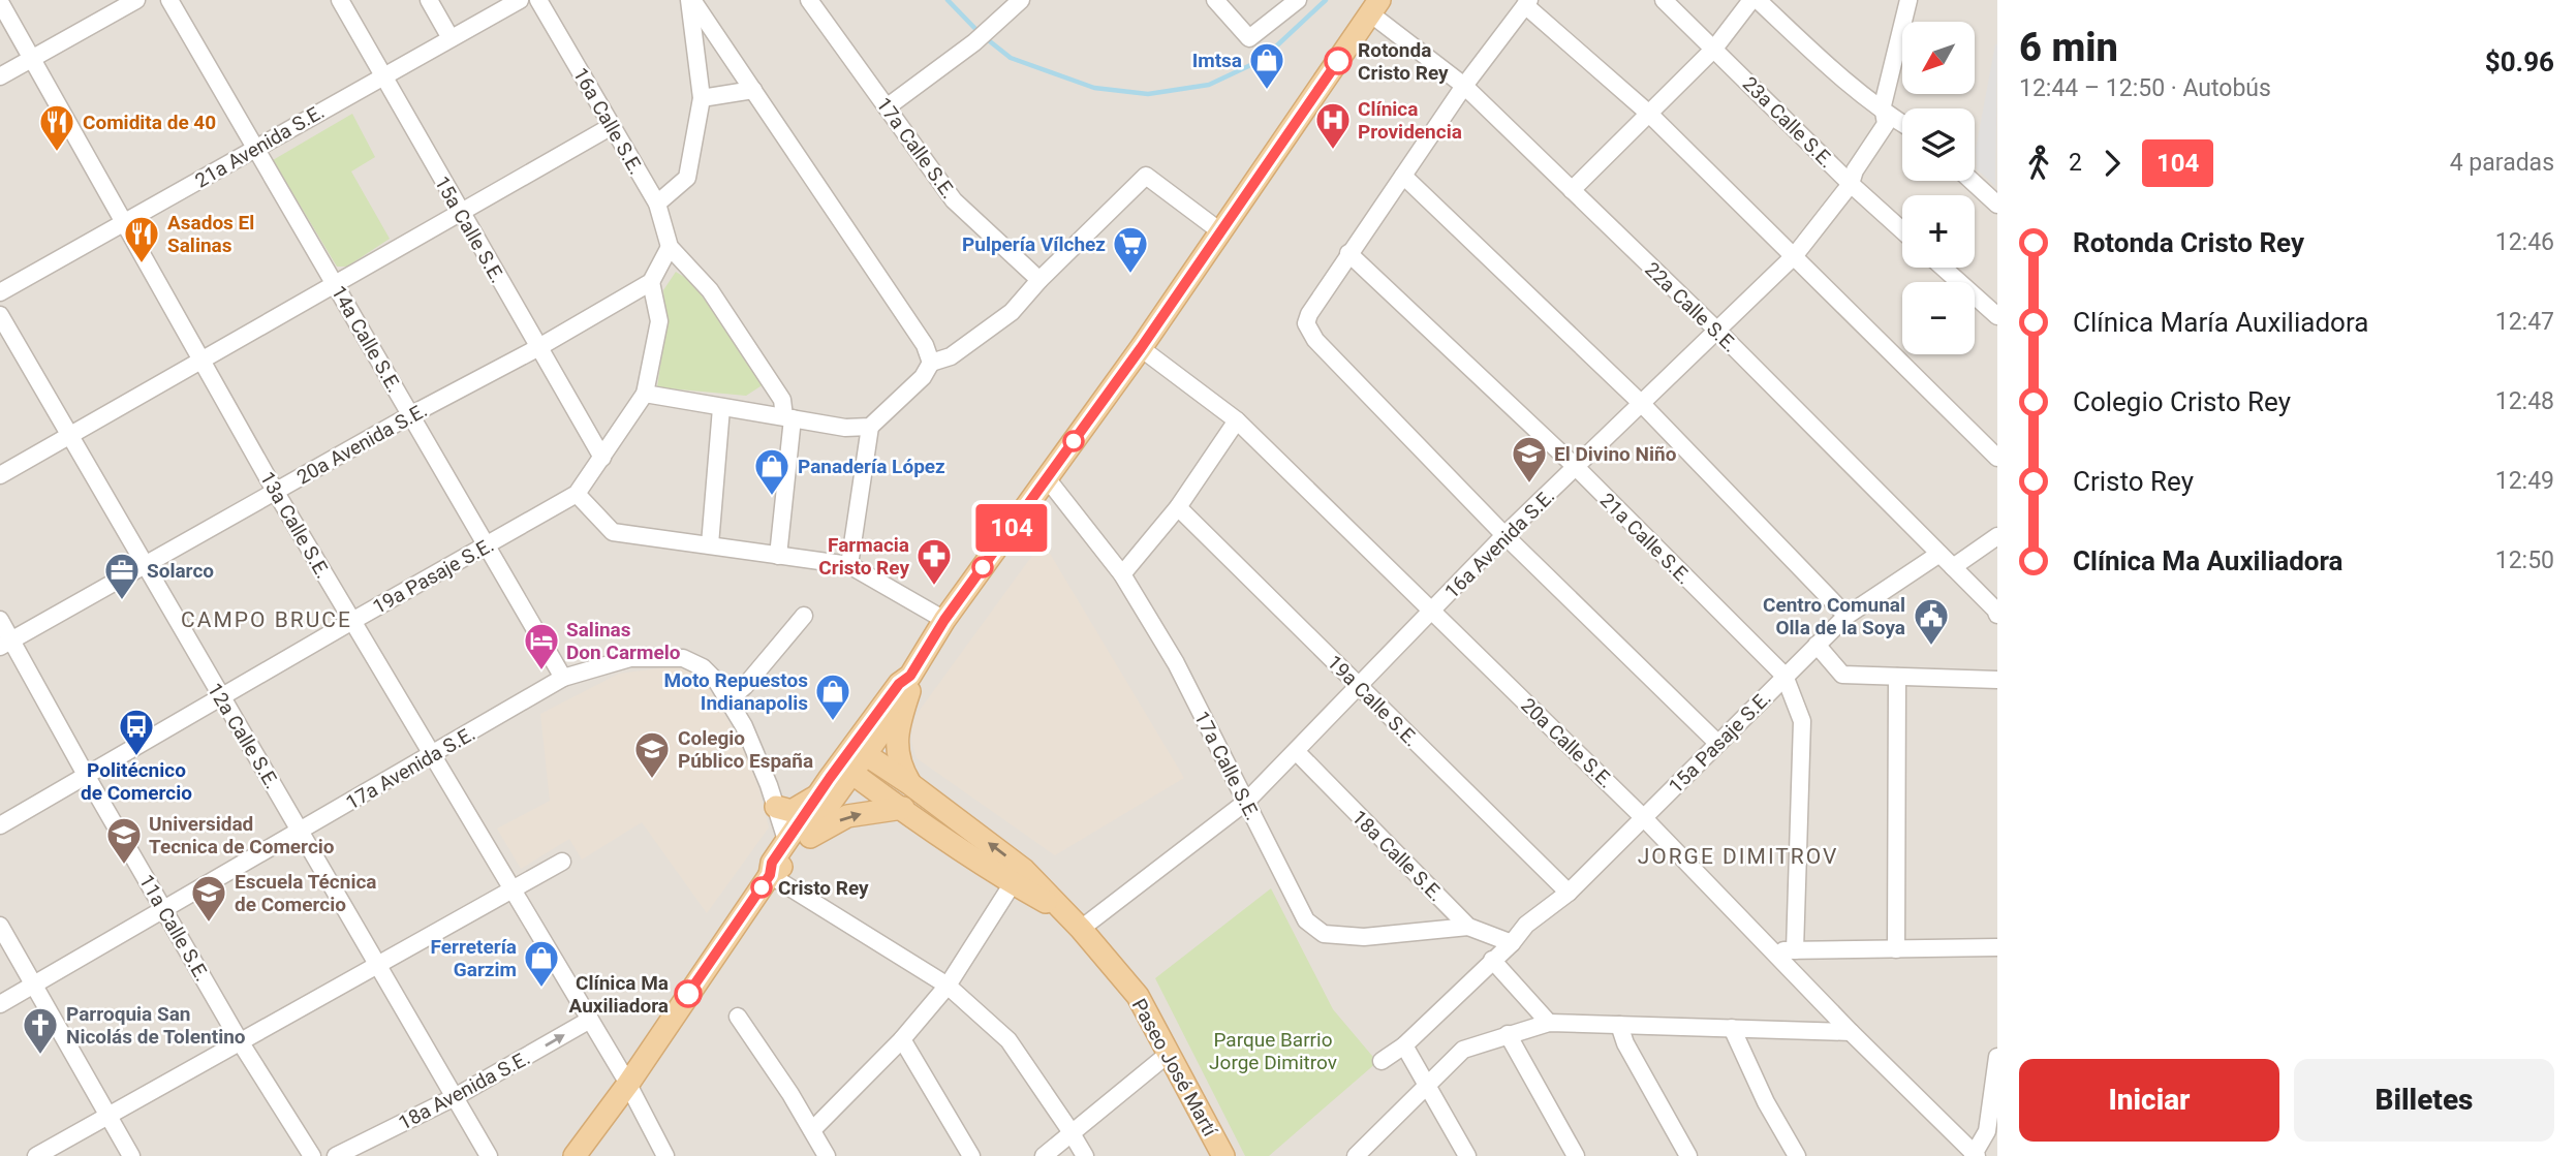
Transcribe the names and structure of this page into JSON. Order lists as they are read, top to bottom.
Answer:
{
  "streets": {
    "main road": ["Paseo José Martí"],
    "street": [
      "16a Calle S.E.",
      "23a Calle S.E.",
      "21a Avenida S.E.",
      "17a Calle S.E.",
      "15a Calle S.E.",
      "22a Calle S.E.",
      "14a Calle S.E.",
      "20a Avenida S.E.",
      "13a Calle S.E.",
      "21a Calle S.E.",
      "16a Avenida S.E.",
      "19a Pasaje S.E.",
      "19a Calle S.E.",
      "12a Calle S.E.",
      "15a Pasaje S.E.",
      "20a Calle S.E.",
      "17a Avenida S.E.",
      "18a Calle S.E.",
      "11a Calle S.E.",
      "18a Avenida S.E."
    ]
  },
  "crossings": [
    ["23a Calle S.E.", "16a Avenida S.E."],
    ["21a Avenida S.E.", "15a Calle S.E."],
    ["21a Avenida S.E.", "14a Calle S.E."],
    ["21a Avenida S.E.", "13a Calle S.E."],
    ["17a Calle S.E.", "16a Avenida S.E."],
    ["17a Calle S.E.", "18a Calle S.E."],
    ["15a Calle S.E.", "20a Avenida S.E."],
    ["15a Calle S.E.", "19a Pasaje S.E."],
    ["22a Calle S.E.", "16a Avenida S.E."],
    ["22a Calle S.E.", "15a Pasaje S.E."],
    ["14a Calle S.E.", "20a Avenida S.E."],
    ["14a Calle S.E.", "19a Pasaje S.E."],
    ["14a Calle S.E.", "17a Avenida S.E."],
    ["20a Avenida S.E.", "13a Calle S.E."],
    ["20a Avenida S.E.", "19a Pasaje S.E."],
    ["20a Avenida S.E.", "12a Calle S.E."],
    ["20a Avenida S.E.", "11a Calle S.E."],
    ["13a Calle S.E.", "19a Pasaje S.E."],
    ["13a Calle S.E.", "17a Avenida S.E."],
    ["13a Calle S.E.", "18a Avenida S.E."],
    ["21a Calle S.E.", "16a Avenida S.E."],
    ["21a Calle S.E.", "15a Pasaje S.E."],
    ["16a Avenida S.E.", "19a Calle S.E."],
    ["16a Avenida S.E.", "20a Calle S.E."],
    ["16a Avenida S.E.", "18a Calle S.E."],
    ["16a Avenida S.E.", "Paseo José Martí"],
    ["19a Pasaje S.E.", "12a Calle S.E."],
    ["19a Pasaje S.E.", "11a Calle S.E."],
    ["19a Calle S.E.", "15a Pasaje S.E."],
    ["12a Calle S.E.", "17a Avenida S.E."],
    ["12a Calle S.E.", "18a Avenida S.E."],
    ["15a Pasaje S.E.", "20a Calle S.E."],
    ["15a Pasaje S.E.", "18a Calle S.E."],
    ["17a Avenida S.E.", "11a Calle S.E."]
  ],
  "one_way": ["18a Avenida S.E."],
  "districts": ["CAMPO BRUCE", "JORGE DIMITROV"],
  "parks": ["Parque Barrio Jorge Dimitrov"],
  "places": {
    "other": ["Rotonda Cristo Rey", "Cristo Rey", "Clínica Ma Auxiliadora"],
    "shop": [
      "Imtsa",
      "Panadería López",
      "Moto Repuestos Indianapolis",
      "Ferretería Garzim"
    ],
    "hospital": ["Clínica Providencia"],
    "restaurant": ["Comidita de 40", "Asados El Salinas"],
    "supermarket": ["Pulpería Vílchez"],
    "school or university": [
      "El Divino Niño",
      "Colegio Público España",
      "Universidad Tecnica de Comercio",
      "Escuela Técnica de Comercio"
    ],
    "pharmacy": ["Farmacia Cristo Rey"],
    "office": ["Solarco"],
    "public building": ["Centro Comunal Olla de la Soya"],
    "hotel": ["Salinas Don Carmelo"],
    "bus stop": ["Politécnico de Comercio"],
    "church": ["Parroquia San Nicolás de Tolentino"]
  },
  "lines": ["bus line 104"],
  "north": "bottom left",
  "page": {
    "on_map": "104",
    "heading": ["6 min", "12:44 – 12:50 · Autobús", "$0.96"],
    "map_buttons": ["+", "−"],
    "legs": ["2", "104", "4 paradas"],
    "list": [
      {
        "name": "Rotonda Cristo Rey",
        "value": "12:46"
      },
      {
        "name": "Clínica María Auxiliadora",
        "value": "12:47"
      },
      {
        "name": "Colegio Cristo Rey",
        "value": "12:48"
      },
      {
        "name": "Cristo Rey",
        "value": "12:49"
      },
      {
        "name": "Clínica Ma Auxiliadora",
        "value": "12:50"
      }
    ],
    "buttons": ["Iniciar", "Billetes"]
  }
}
